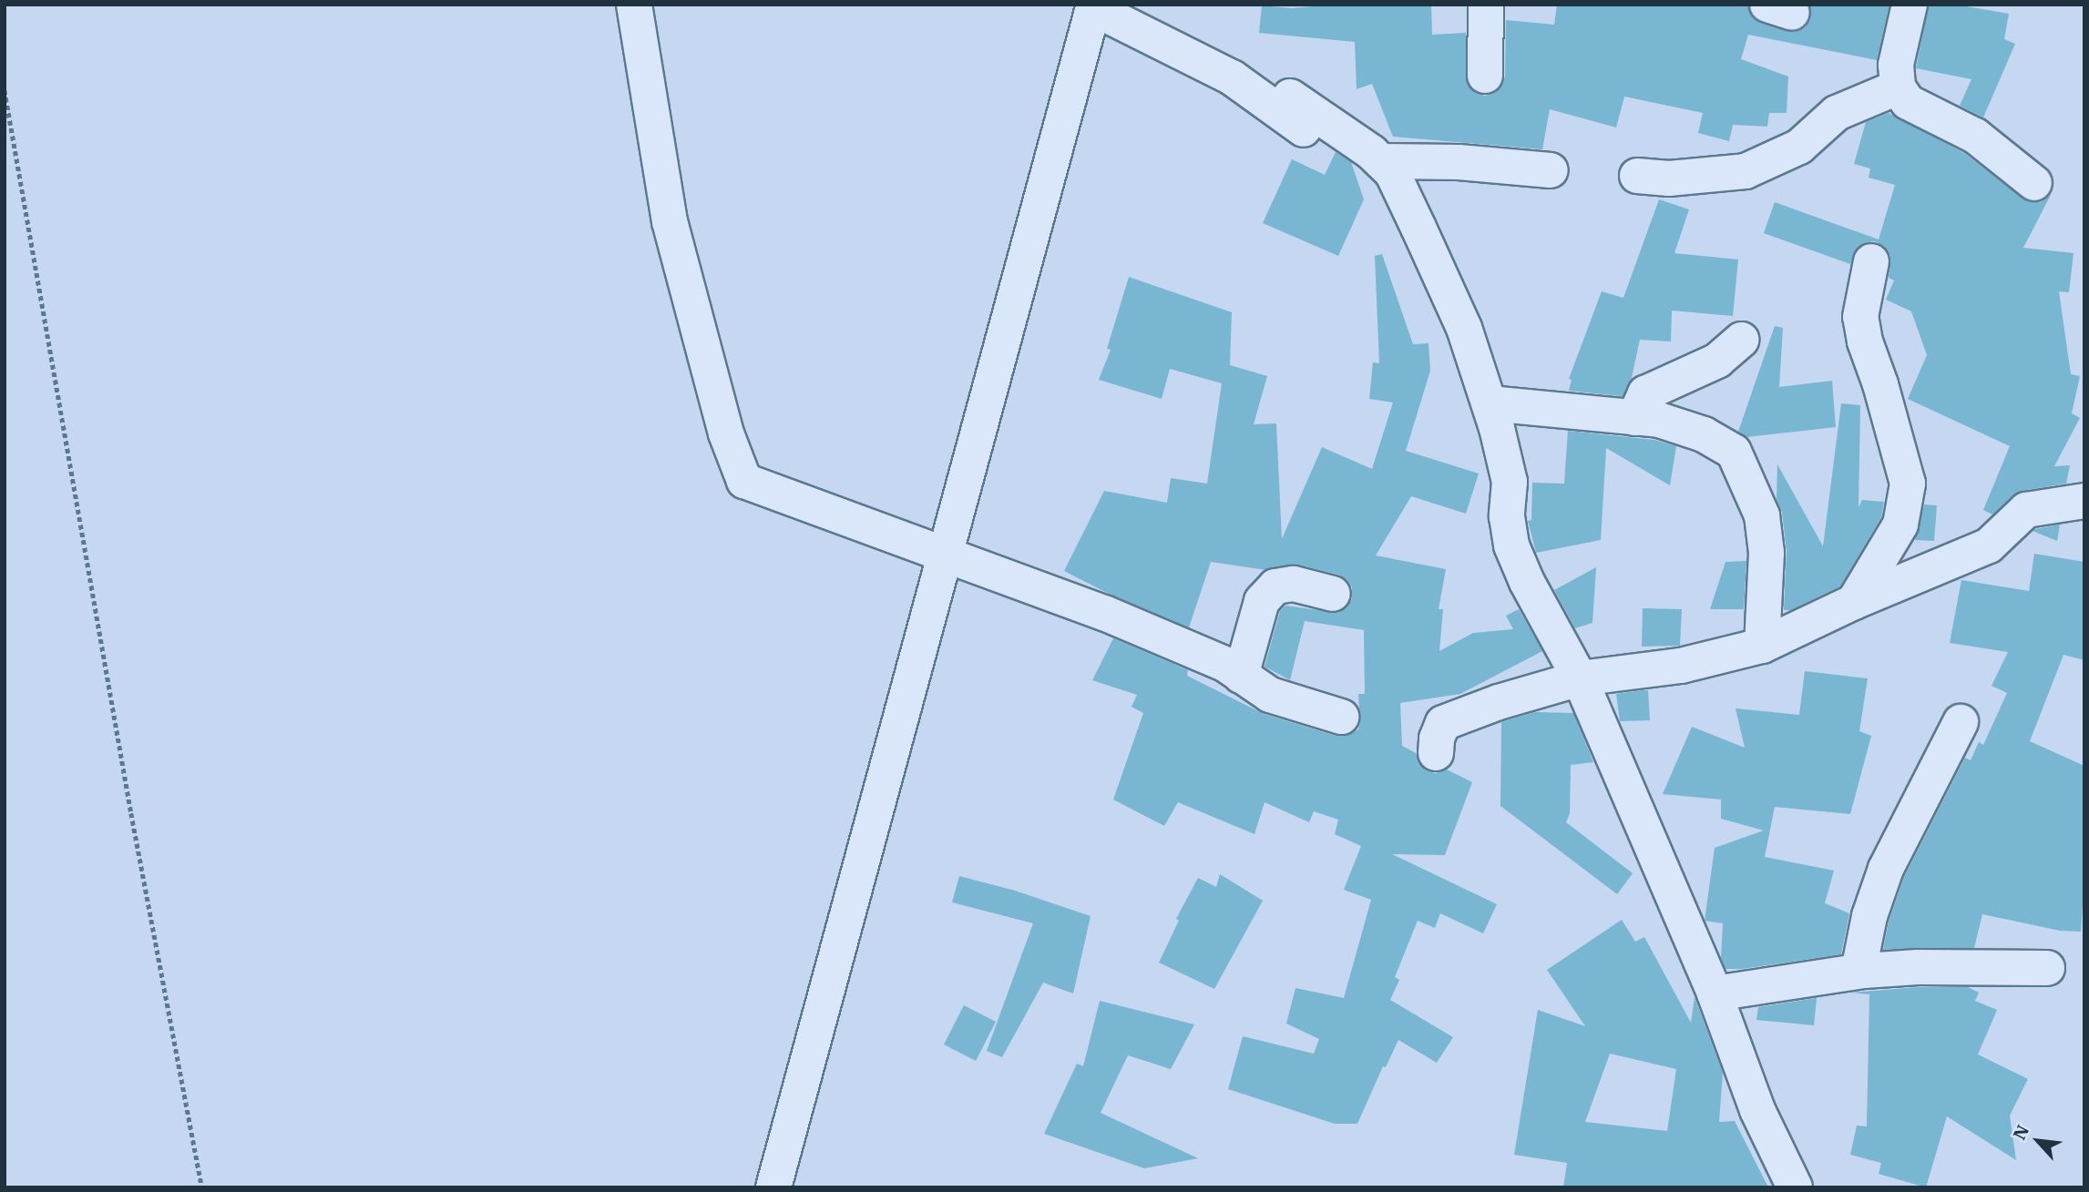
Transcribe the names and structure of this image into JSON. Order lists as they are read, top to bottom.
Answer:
{
  "north": "top left"
}
